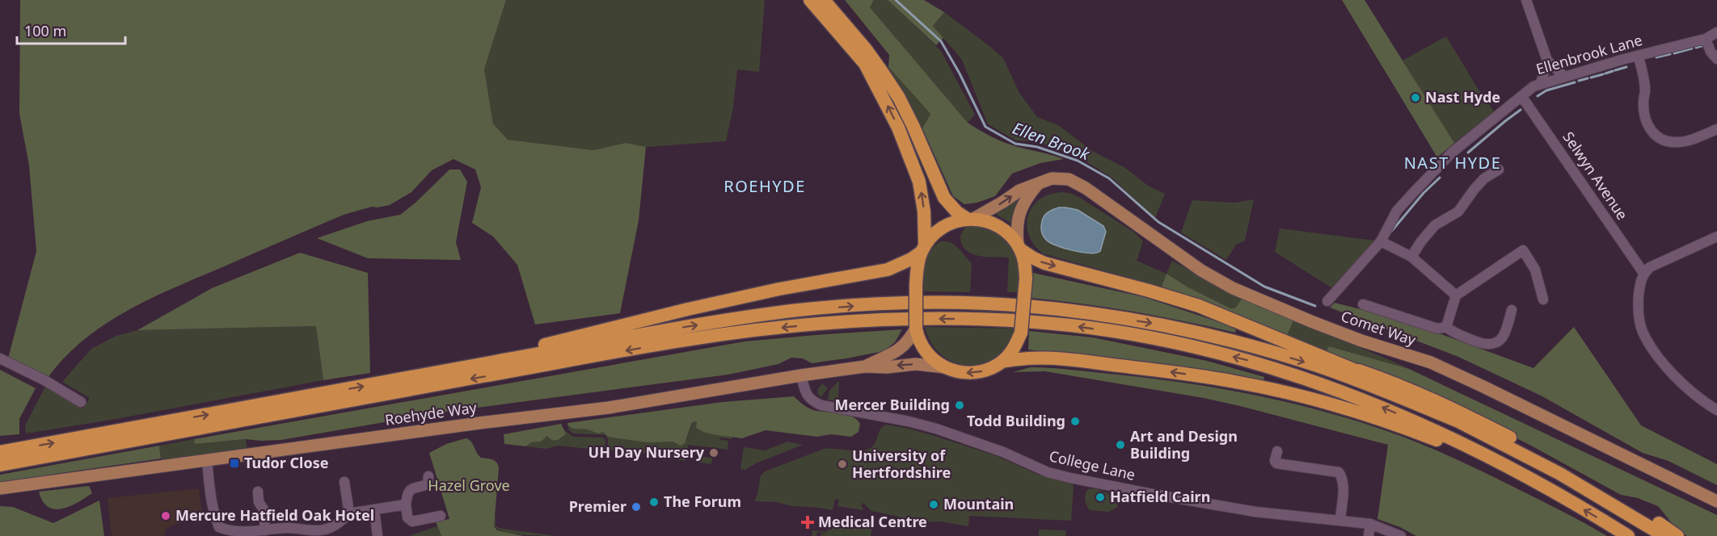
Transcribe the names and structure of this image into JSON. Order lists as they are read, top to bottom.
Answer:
{
  "streets": {
    "main road": ["Comet Way", "Roehyde Way"],
    "street": ["Ellenbrook Lane", "Selwyn Avenue", "College Lane"]
  },
  "crossings": [
    ["Ellenbrook Lane", "Selwyn Avenue"],
    ["Comet Way", "Roehyde Way"],
    ["Roehyde Way", "College Lane"]
  ],
  "districts": ["NAST HYDE", "ROEHYDE"],
  "water": ["Ellen Brook"],
  "parks": ["Hazel Grove"],
  "places": {
    "other": [
      "Nast Hyde",
      "Mercer Building",
      "Todd Building",
      "Art and Design Building",
      "UH Day Nursery",
      "University of Hertfordshire",
      "Hatfield Cairn",
      "The Forum",
      "Mountain",
      "Premier",
      "Mercure Hatfield Oak Hotel"
    ],
    "transit": ["Tudor Close"],
    "health": ["Medical Centre"]
  },
  "scale_bar": "100 m"
}
